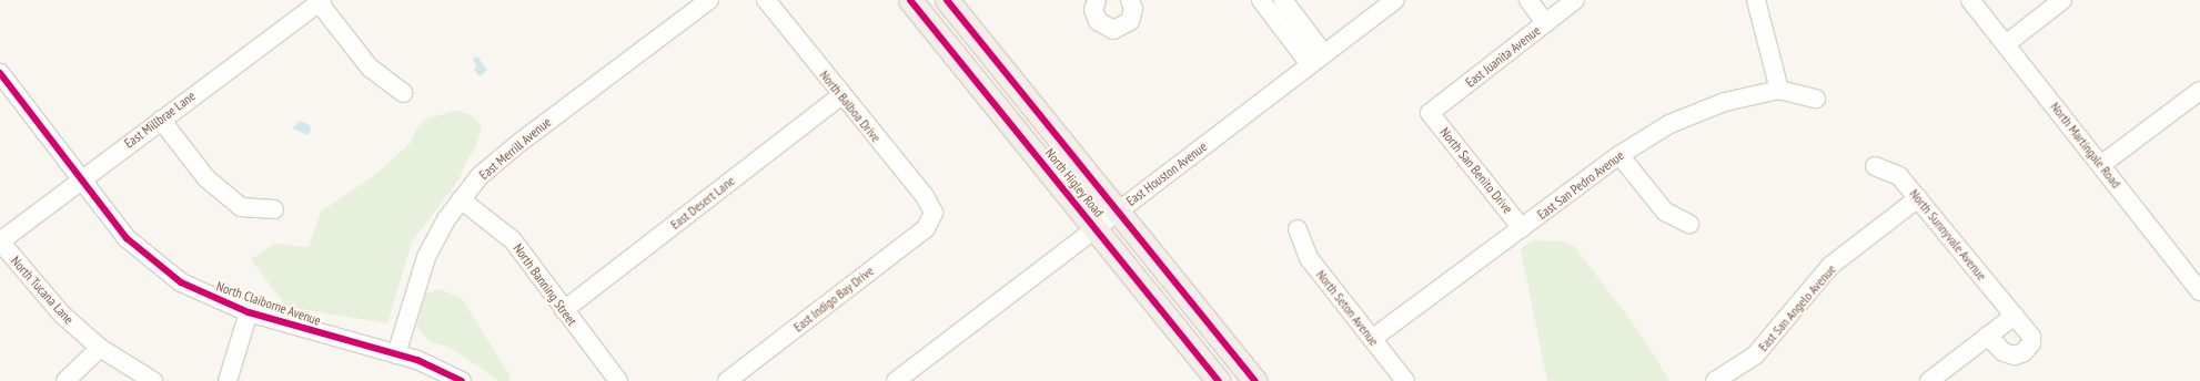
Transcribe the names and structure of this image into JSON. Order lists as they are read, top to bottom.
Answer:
{
  "streets": {
    "main road": ["North Higley Road"],
    "street": [
      "East Juanita Avenue",
      "North Balboa Drive",
      "East Millbrae Lane",
      "North Martingale Road",
      "East Merrill Avenue",
      "North San Benito Drive",
      "East Houston Avenue",
      "East San Pedro Avenue",
      "East Desert Lane",
      "North Sunnyvale Avenue",
      "North Banning Street",
      "North Tucana Lane",
      "East Indigo Bay Drive",
      "North Claiborne Avenue",
      "North Seton Avenue",
      "East San Angelo Avenue"
    ]
  },
  "crossings": [
    ["East Juanita Avenue", "North San Benito Drive"],
    ["North Balboa Drive", "East Desert Lane"],
    ["North Balboa Drive", "East Indigo Bay Drive"],
    ["East Millbrae Lane", "North Tucana Lane"],
    ["East Millbrae Lane", "North Claiborne Avenue"],
    ["East Merrill Avenue", "North Banning Street"],
    ["East Merrill Avenue", "North Claiborne Avenue"],
    ["North San Benito Drive", "East San Pedro Avenue"],
    ["East Houston Avenue", "North Higley Road"],
    ["East San Pedro Avenue", "North Seton Avenue"],
    ["East Desert Lane", "North Banning Street"],
    ["North Sunnyvale Avenue", "East San Angelo Avenue"]
  ]
}
